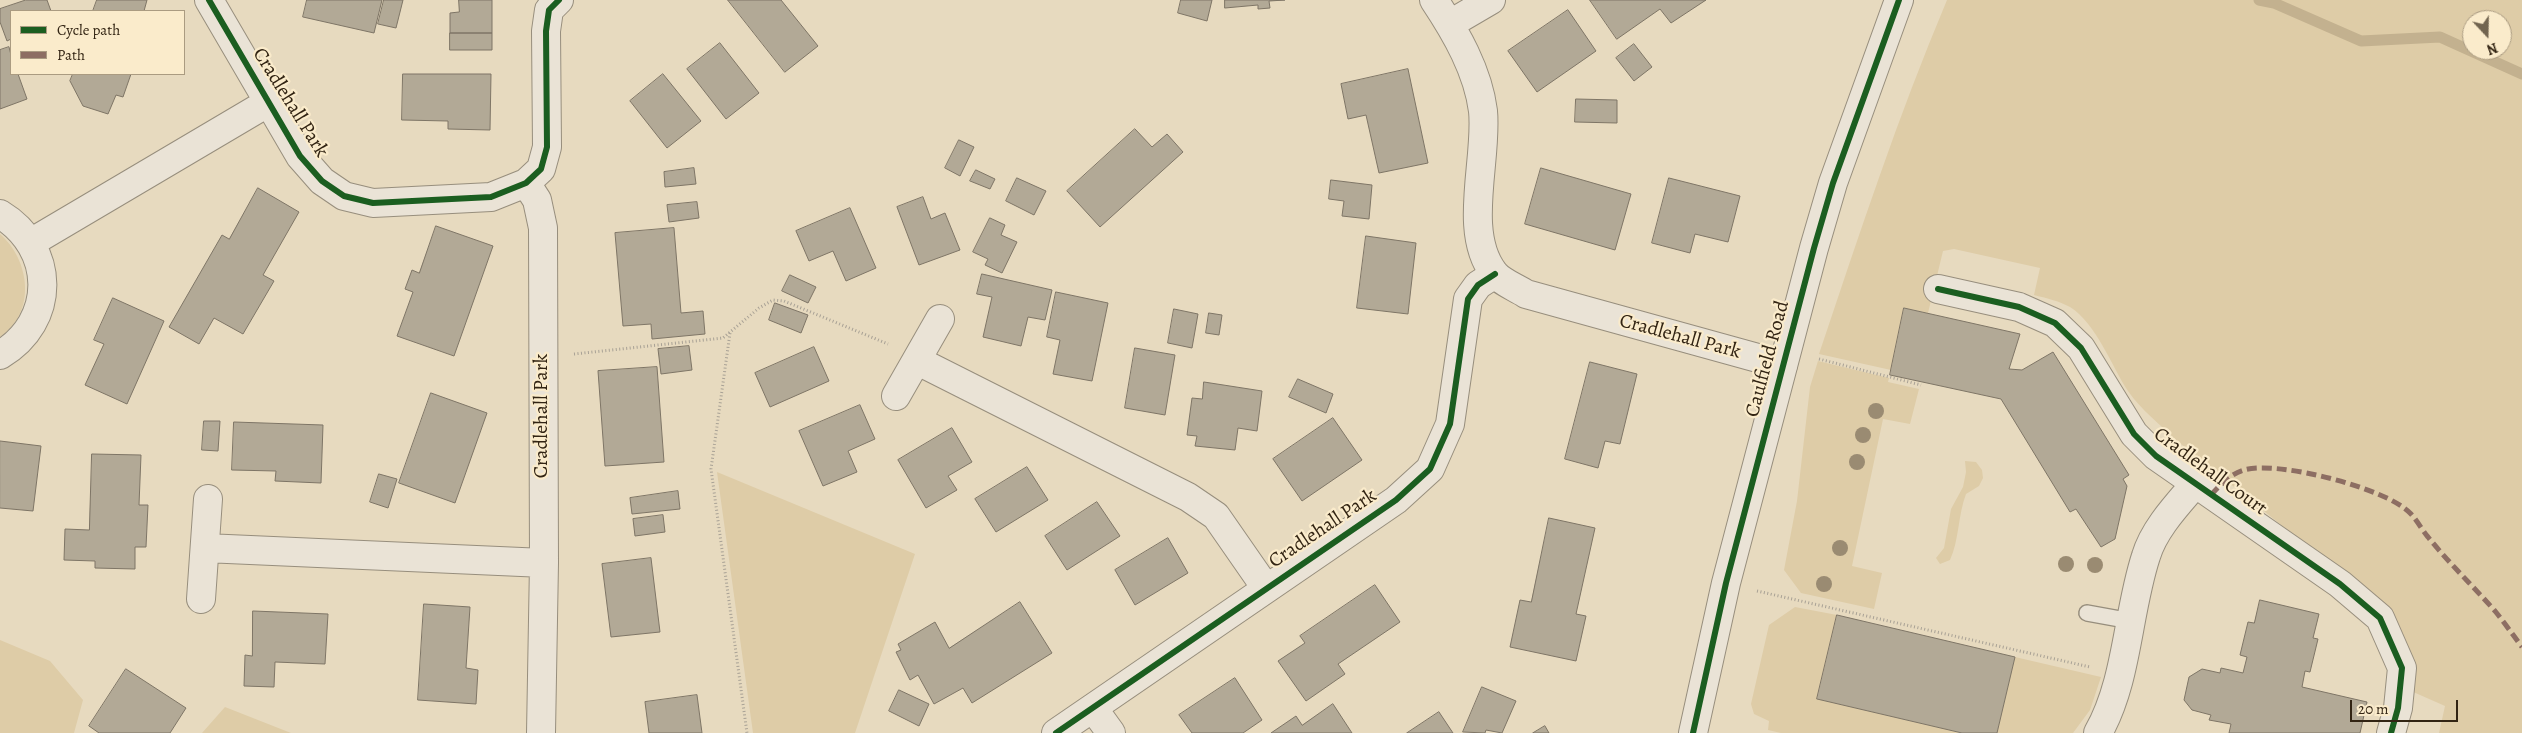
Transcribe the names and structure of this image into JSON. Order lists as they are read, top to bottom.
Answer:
{
  "streets": {
    "street": ["Cradlehall Park", "Caulfield Road", "Cradlehall Court"]
  },
  "crossings": [
    ["Cradlehall Park", "Caulfield Road"]
  ],
  "legend": ["Cycle path", "Path"],
  "scale_bar": "20 m",
  "north": "bottom"
}
